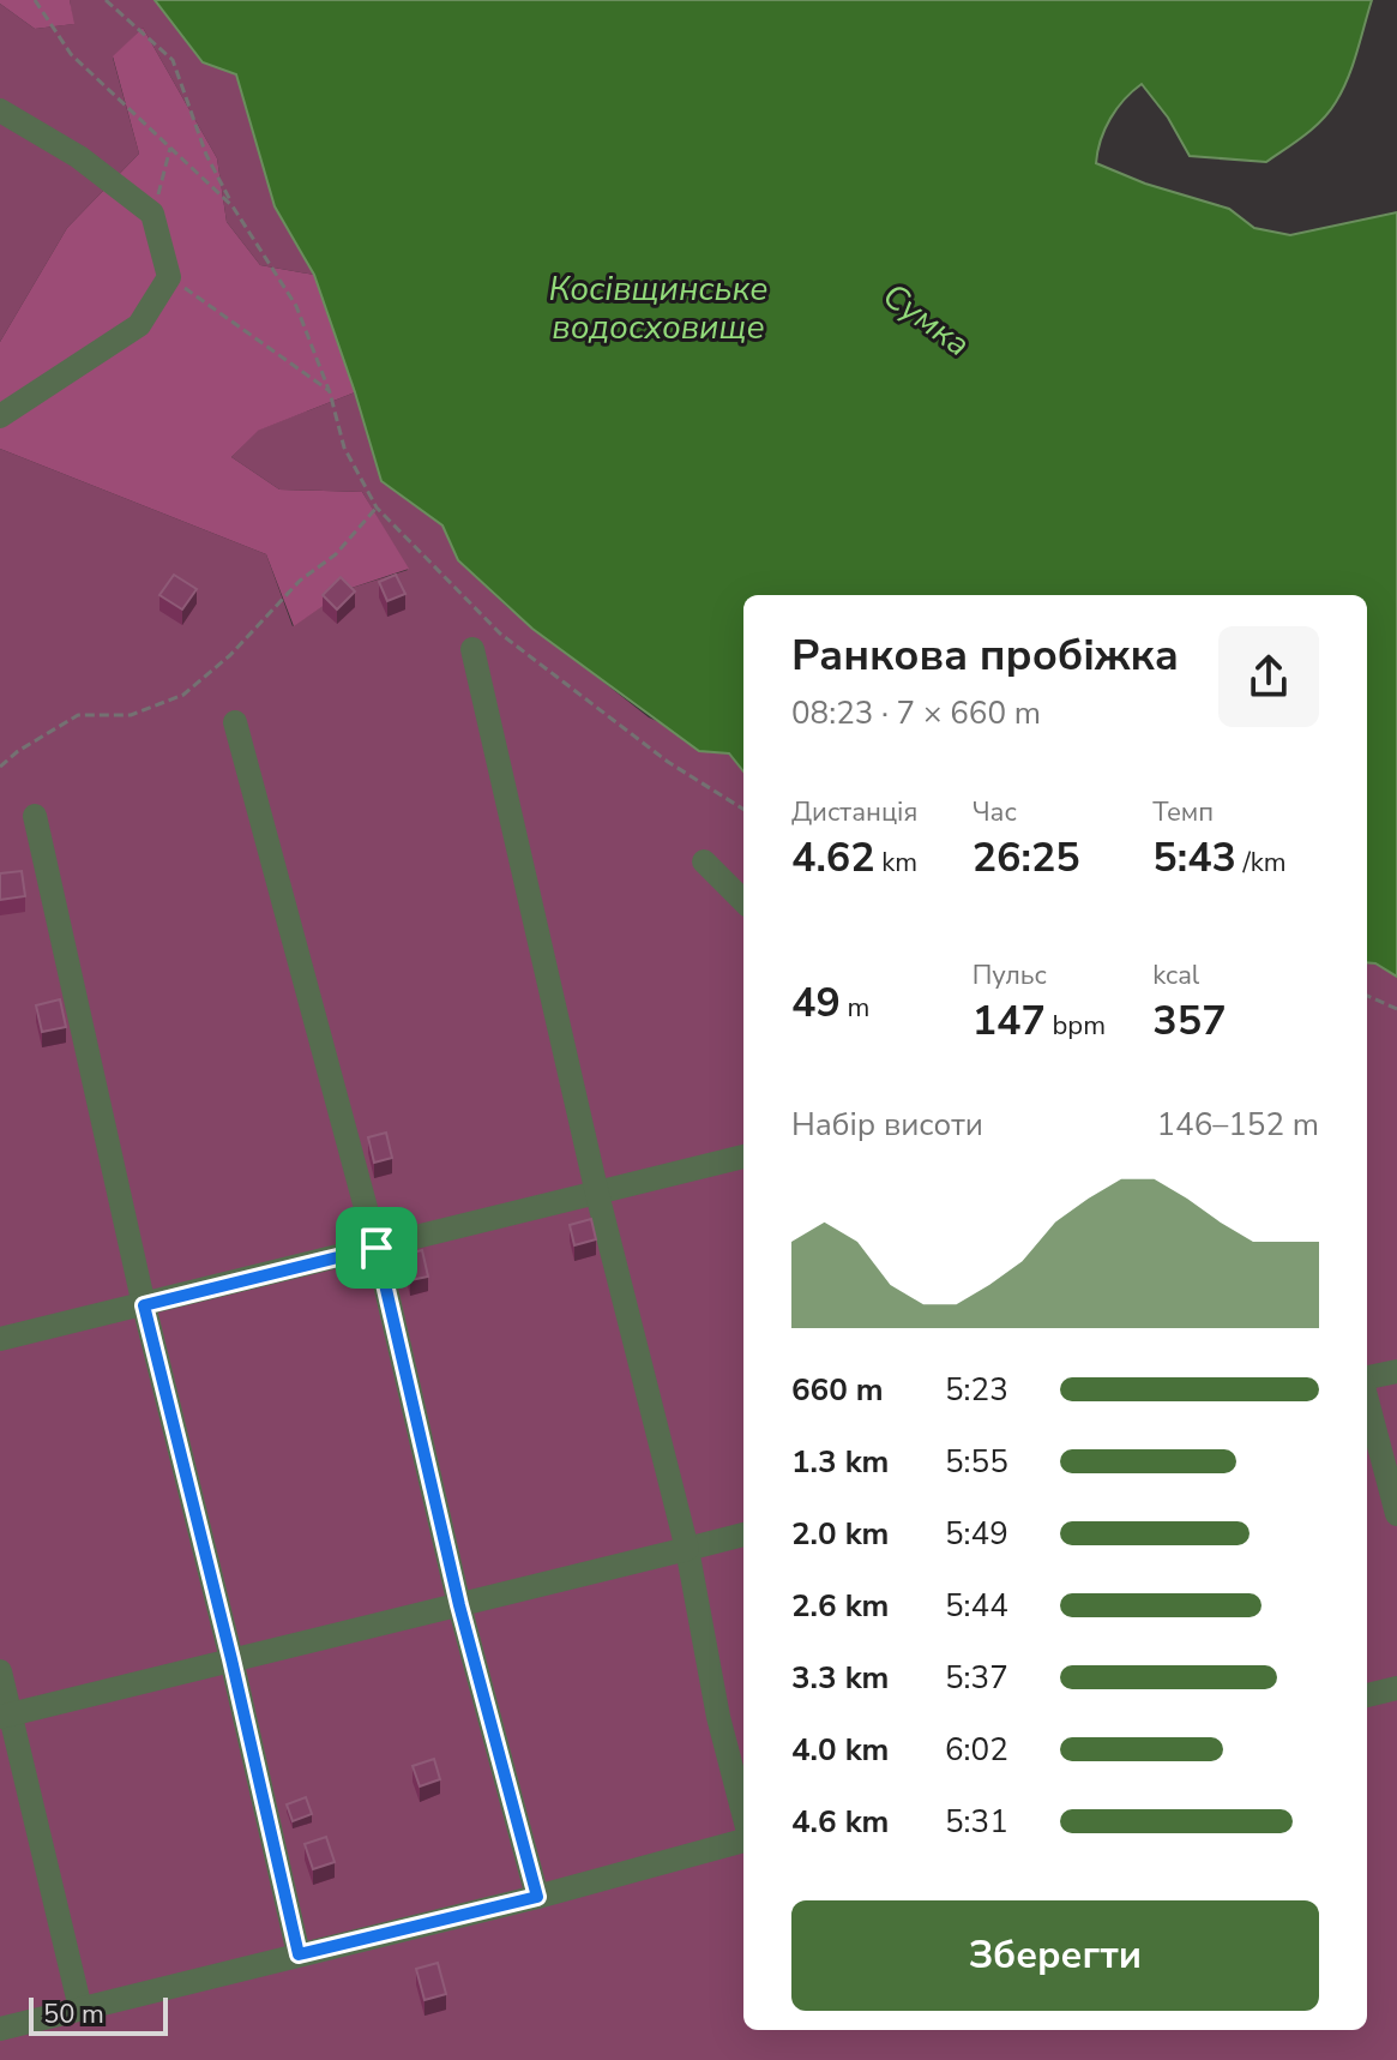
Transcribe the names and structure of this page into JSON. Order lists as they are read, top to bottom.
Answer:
{
  "water": ["Косівщинське водосховище", "Сумка"],
  "scale_bar": "50 m",
  "page": {
    "heading": ["Ранкова пробіжка", "08:23 · 7 × 660 m"],
    "stats": [
      ["Дистанція", "4.62 km"],
      ["Час", "26:25"],
      ["Темп", "5:43 /km"],
      ["49 m"],
      ["Пульс", "147 bpm"],
      ["kcal", "357"]
    ],
    "chart": ["Набір висоти", "146–152 m"],
    "list": [
      {
        "name": "660 m",
        "note": "5:23"
      },
      {
        "name": "1.3 km",
        "note": "5:55"
      },
      {
        "name": "2.0 km",
        "note": "5:49"
      },
      {
        "name": "2.6 km",
        "note": "5:44"
      },
      {
        "name": "3.3 km",
        "note": "5:37"
      },
      {
        "name": "4.0 km",
        "note": "6:02"
      },
      {
        "name": "4.6 km",
        "note": "5:31"
      }
    ],
    "buttons": "Зберегти",
    "scale": "50 m"
  }
}
